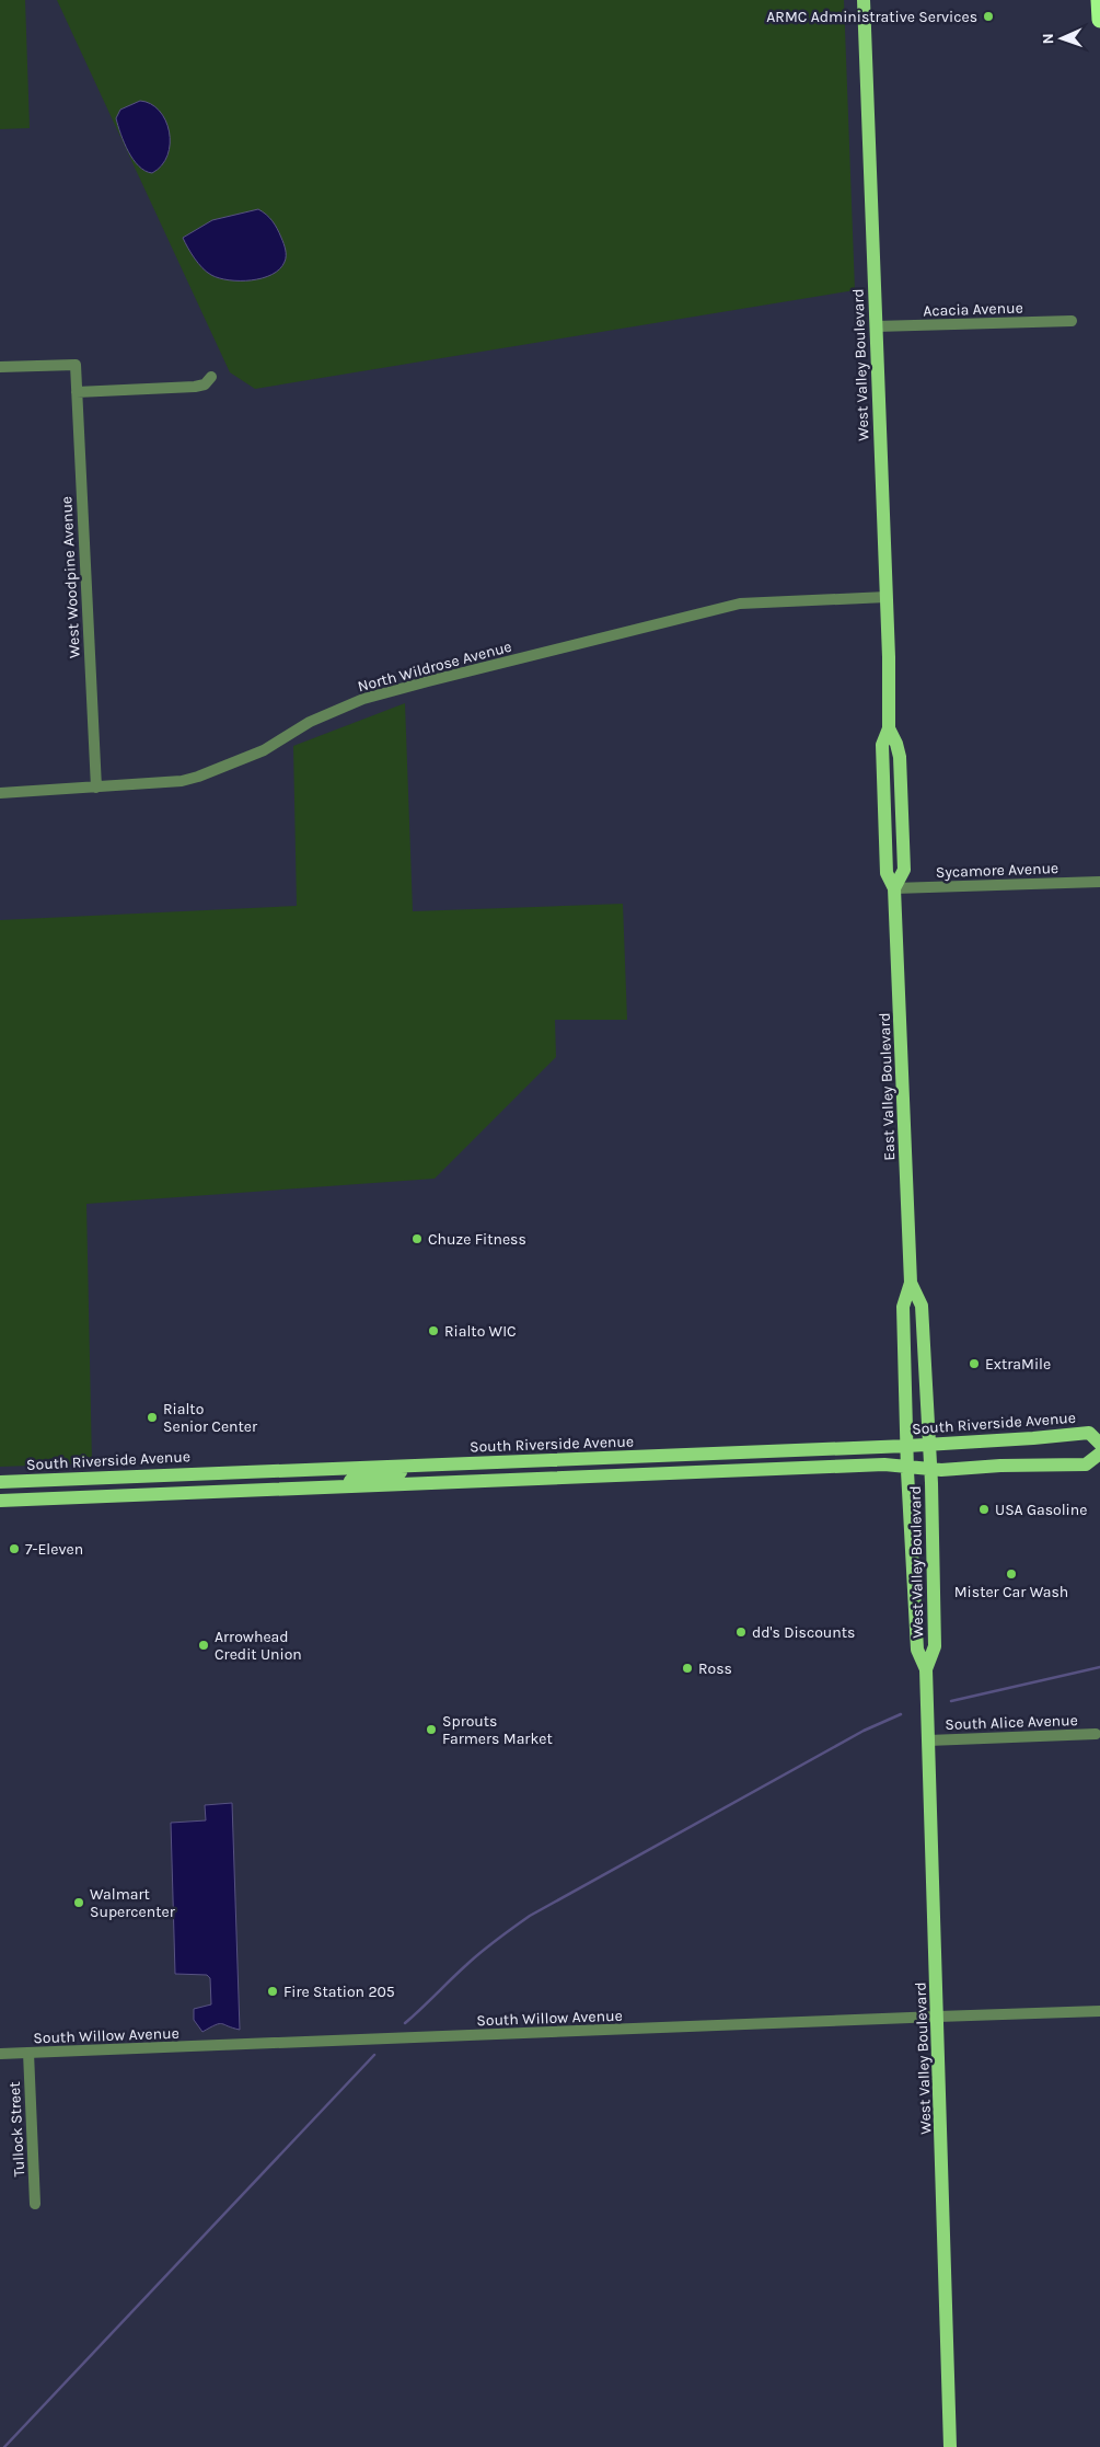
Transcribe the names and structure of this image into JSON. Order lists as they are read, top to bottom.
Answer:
{
  "streets": {
    "main road": ["West Valley Boulevard", "East Valley Boulevard", "South Riverside Avenue"],
    "street": [
      "Acacia Avenue",
      "West Woodpine Avenue",
      "North Wildrose Avenue",
      "Sycamore Avenue",
      "South Alice Avenue",
      "South Willow Avenue",
      "Tullock Street"
    ]
  },
  "crossings": [
    ["Acacia Avenue", "West Valley Boulevard"],
    ["West Valley Boulevard", "North Wildrose Avenue"],
    ["West Valley Boulevard", "Sycamore Avenue"],
    ["West Valley Boulevard", "East Valley Boulevard"],
    ["West Valley Boulevard", "South Riverside Avenue"],
    ["West Valley Boulevard", "South Alice Avenue"],
    ["West Valley Boulevard", "South Willow Avenue"],
    ["West Woodpine Avenue", "North Wildrose Avenue"],
    ["Sycamore Avenue", "East Valley Boulevard"],
    ["East Valley Boulevard", "South Riverside Avenue"],
    ["South Willow Avenue", "Tullock Street"]
  ],
  "places": [
    "ARMC Administrative Services",
    "Chuze Fitness",
    "Rialto WIC",
    "ExtraMile",
    "Rialto Senior Center",
    "USA Gasoline",
    "7-Eleven",
    "Mister Car Wash",
    "dd's Discounts",
    "Arrowhead Credit Union",
    "Ross",
    "Sprouts Farmers Market",
    "Walmart Supercenter",
    "Fire Station 205"
  ],
  "north": "left"
}
